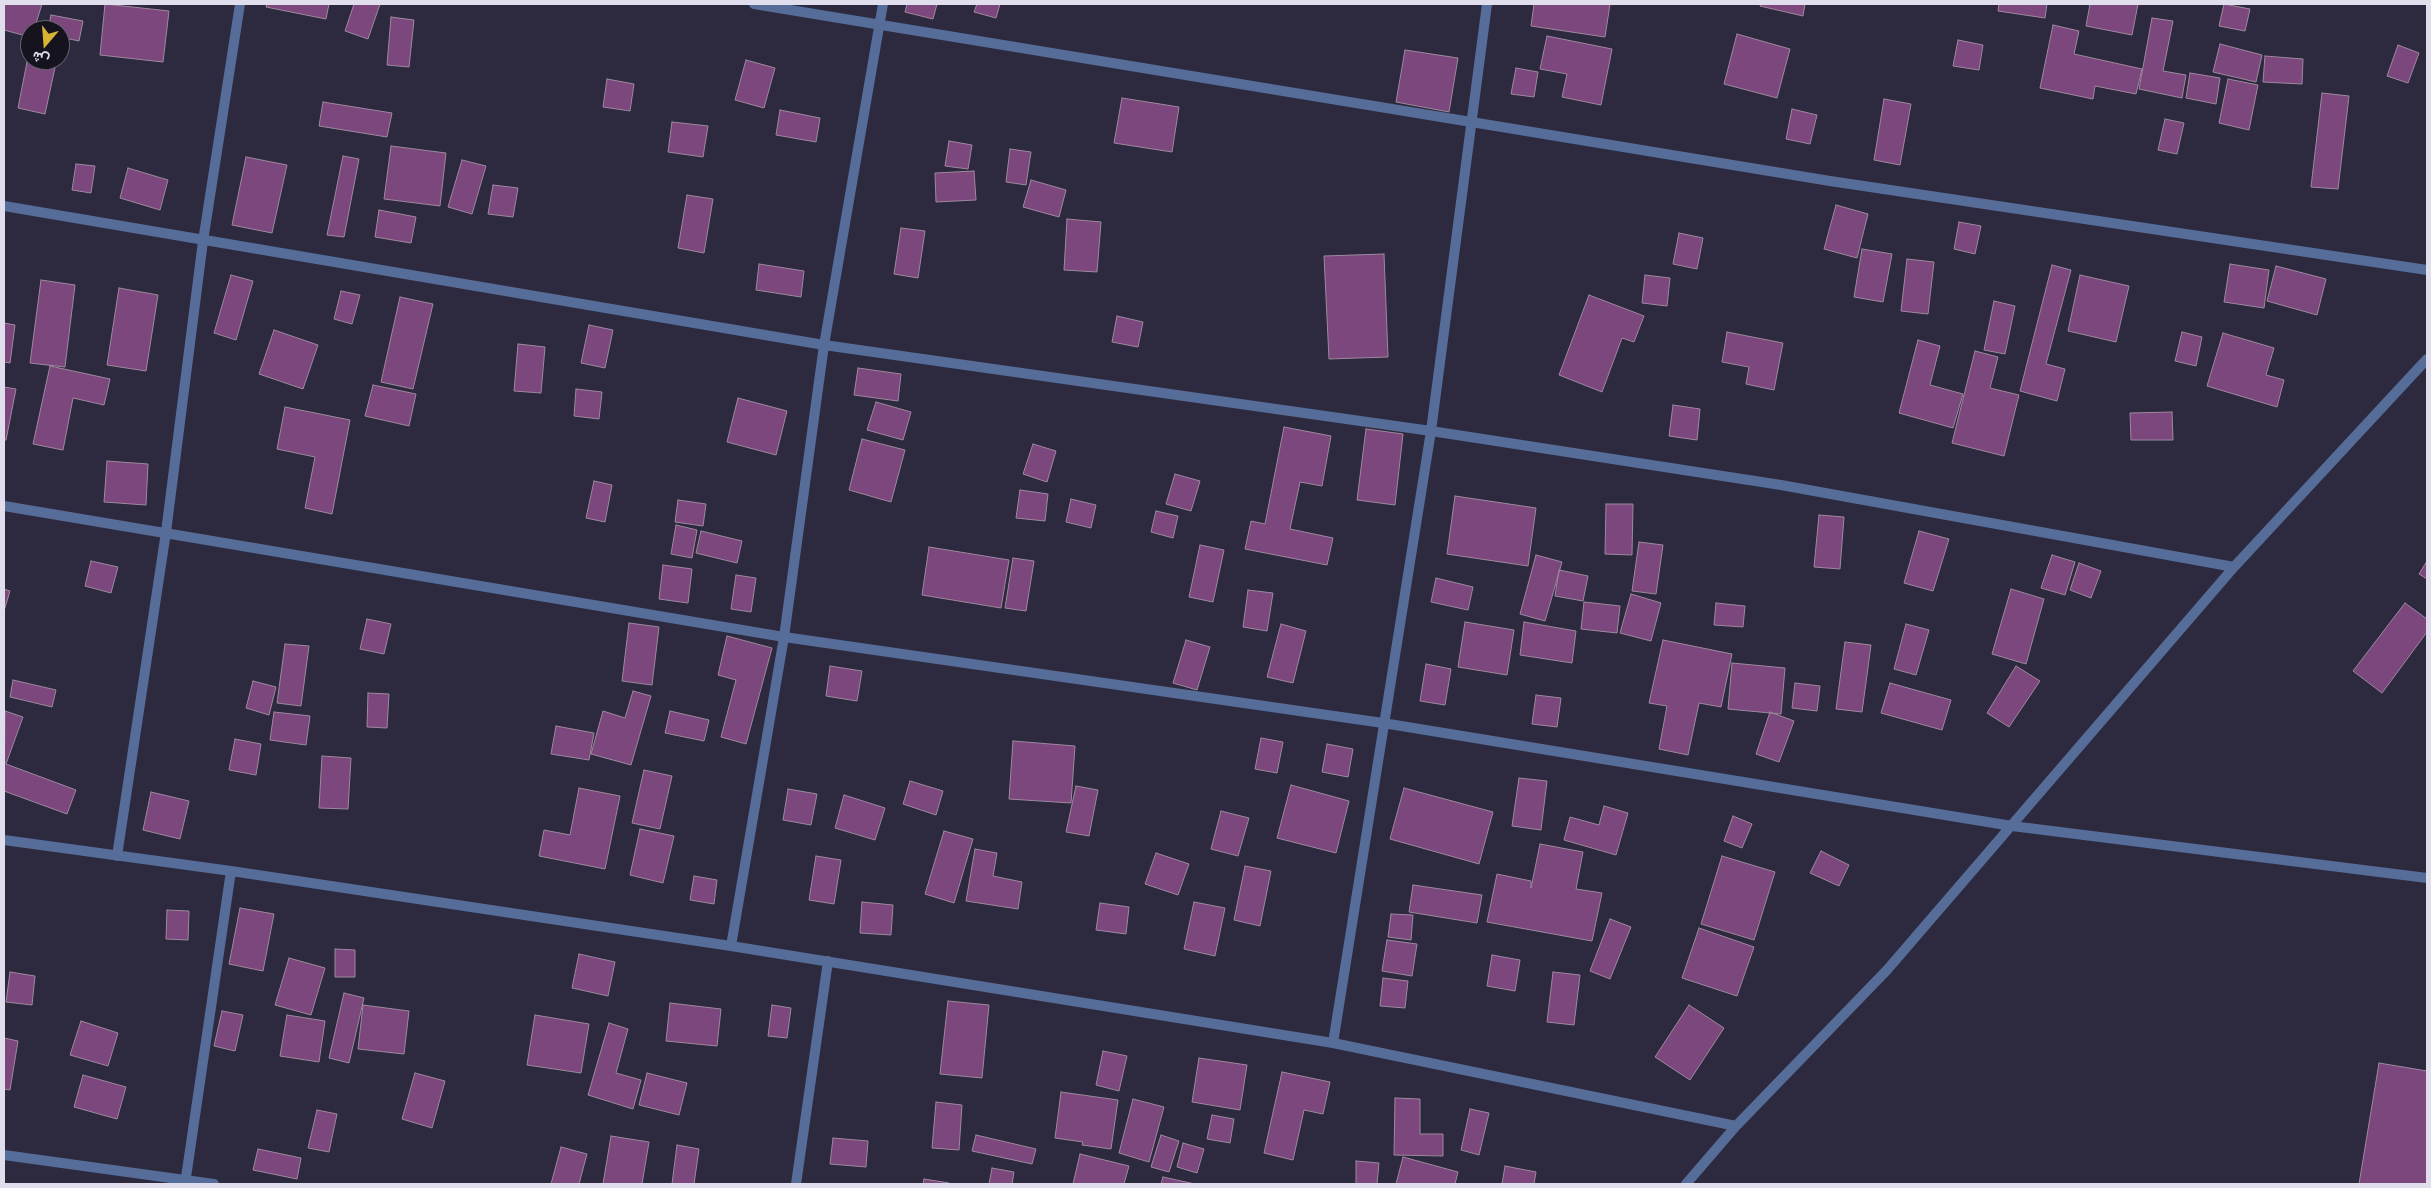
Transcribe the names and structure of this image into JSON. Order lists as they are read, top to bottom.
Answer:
{
  "north": "bottom"
}
